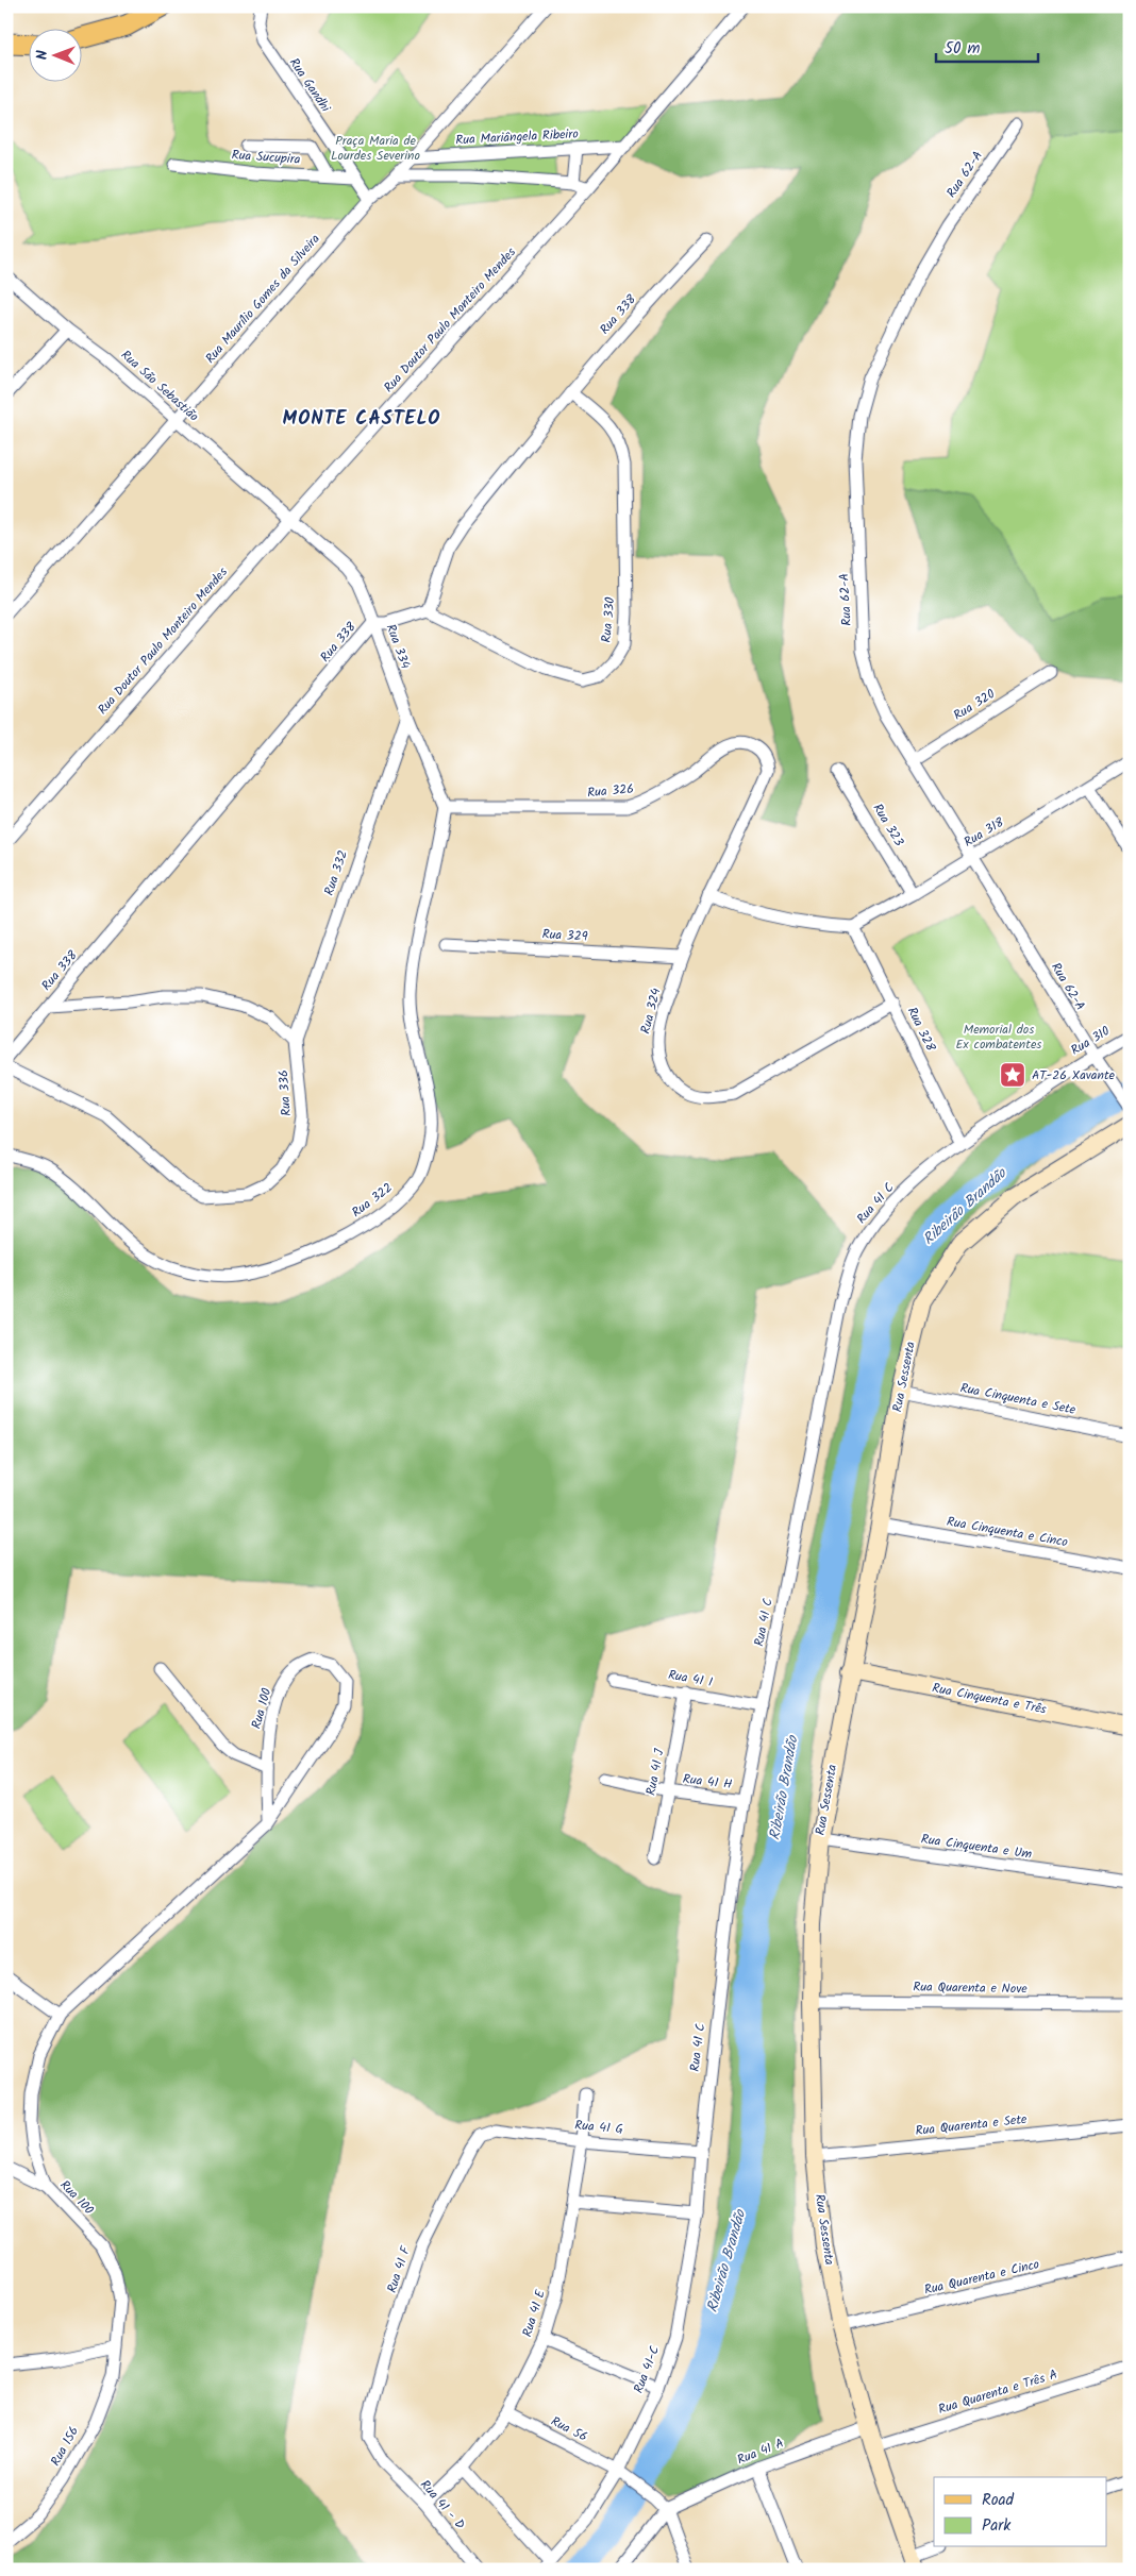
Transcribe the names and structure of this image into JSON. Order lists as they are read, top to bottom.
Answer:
{
  "streets": {
    "street": [
      "Rua Gandhi",
      "Rua Mariângela Ribeiro",
      "Rua Sucupira",
      "Rua 62-A",
      "Rua Maurílio Gomes da Silveira",
      "Rua 338",
      "Rua Doutor Paulo Monteiro Mendes",
      "Rua São Sebastião",
      "Rua 330",
      "Rua 334",
      "Rua 320",
      "Rua 326",
      "Rua 323",
      "Rua 318",
      "Rua 332",
      "Rua 329",
      "Rua 324",
      "Rua 328",
      "Rua 310",
      "Rua 336",
      "Rua 322",
      "Rua 41 C",
      "Rua Sessenta",
      "Rua Cinquenta e Sete",
      "Rua Cinquenta e Cinco",
      "Rua 41 I",
      "Rua Cinquenta e Três",
      "Rua 100",
      "Rua 41 J",
      "Rua 41 H",
      "Rua Cinquenta e Um",
      "Rua Quarenta e Nove",
      "Rua Quarenta e Sete",
      "Rua 41 G",
      "Rua 41 F",
      "Rua Quarenta e Cinco",
      "Rua 41 E",
      "Rua 41-C",
      "Rua Quarenta e Três A",
      "Rua 56",
      "Rua 156",
      "Rua 41 A",
      "Rua 41 - D"
    ]
  },
  "crossings": [
    ["Rua Gandhi", "Rua Sucupira"],
    ["Rua Gandhi", "Rua Maurílio Gomes da Silveira"],
    ["Rua Mariângela Ribeiro", "Rua Maurílio Gomes da Silveira"],
    ["Rua Mariângela Ribeiro", "Rua Doutor Paulo Monteiro Mendes"],
    ["Rua 62-A", "Rua 320"],
    ["Rua 62-A", "Rua 318"],
    ["Rua 62-A", "Rua 310"],
    ["Rua Maurílio Gomes da Silveira", "Rua São Sebastião"],
    ["Rua 338", "Rua 330"],
    ["Rua 338", "Rua 334"],
    ["Rua Doutor Paulo Monteiro Mendes", "Rua São Sebastião"],
    ["Rua Doutor Paulo Monteiro Mendes", "Rua 334"],
    ["Rua São Sebastião", "Rua 334"],
    ["Rua 334", "Rua 326"],
    ["Rua 334", "Rua 332"],
    ["Rua 334", "Rua 322"],
    ["Rua 326", "Rua 324"],
    ["Rua 326", "Rua 322"],
    ["Rua 323", "Rua 318"],
    ["Rua 318", "Rua 328"],
    ["Rua 332", "Rua 336"],
    ["Rua 329", "Rua 324"],
    ["Rua 324", "Rua 328"],
    ["Rua 328", "Rua 310"],
    ["Rua 328", "Rua 41 C"],
    ["Rua 310", "Rua 41 C"],
    ["Rua 41 C", "Rua 41 I"],
    ["Rua 41 C", "Rua 41 H"],
    ["Rua 41 C", "Rua 41 G"],
    ["Rua 41 C", "Rua 41-C"],
    ["Rua Sessenta", "Rua Cinquenta e Sete"],
    ["Rua Sessenta", "Rua Cinquenta e Cinco"],
    ["Rua Sessenta", "Rua Cinquenta e Três"],
    ["Rua Sessenta", "Rua Cinquenta e Um"],
    ["Rua Sessenta", "Rua Quarenta e Nove"],
    ["Rua Sessenta", "Rua Quarenta e Sete"],
    ["Rua Sessenta", "Rua Quarenta e Cinco"],
    ["Rua Sessenta", "Rua Quarenta e Três A"],
    ["Rua Sessenta", "Rua 41 A"],
    ["Rua 41 I", "Rua 41 J"],
    ["Rua 100", "Rua 156"],
    ["Rua 41 J", "Rua 41 H"],
    ["Rua 41 G", "Rua 41 F"],
    ["Rua 41 G", "Rua 41 E"],
    ["Rua 41 G", "Rua 41-C"],
    ["Rua 41 F", "Rua 41 - D"],
    ["Rua 41 E", "Rua 56"],
    ["Rua 41 E", "Rua 41 - D"],
    ["Rua 41-C", "Rua 56"],
    ["Rua 56", "Rua 41 A"]
  ],
  "districts": ["MONTE CASTELO"],
  "water": ["Ribeirão Brandão"],
  "parks": ["Praça Maria de Lourdes Severino", "Memorial dos Ex combatentes"],
  "places": {
    "place": ["AT-26 Xavante"]
  },
  "legend": ["Road", "Park"],
  "scale_bar": "50 m",
  "north": "left"
}
